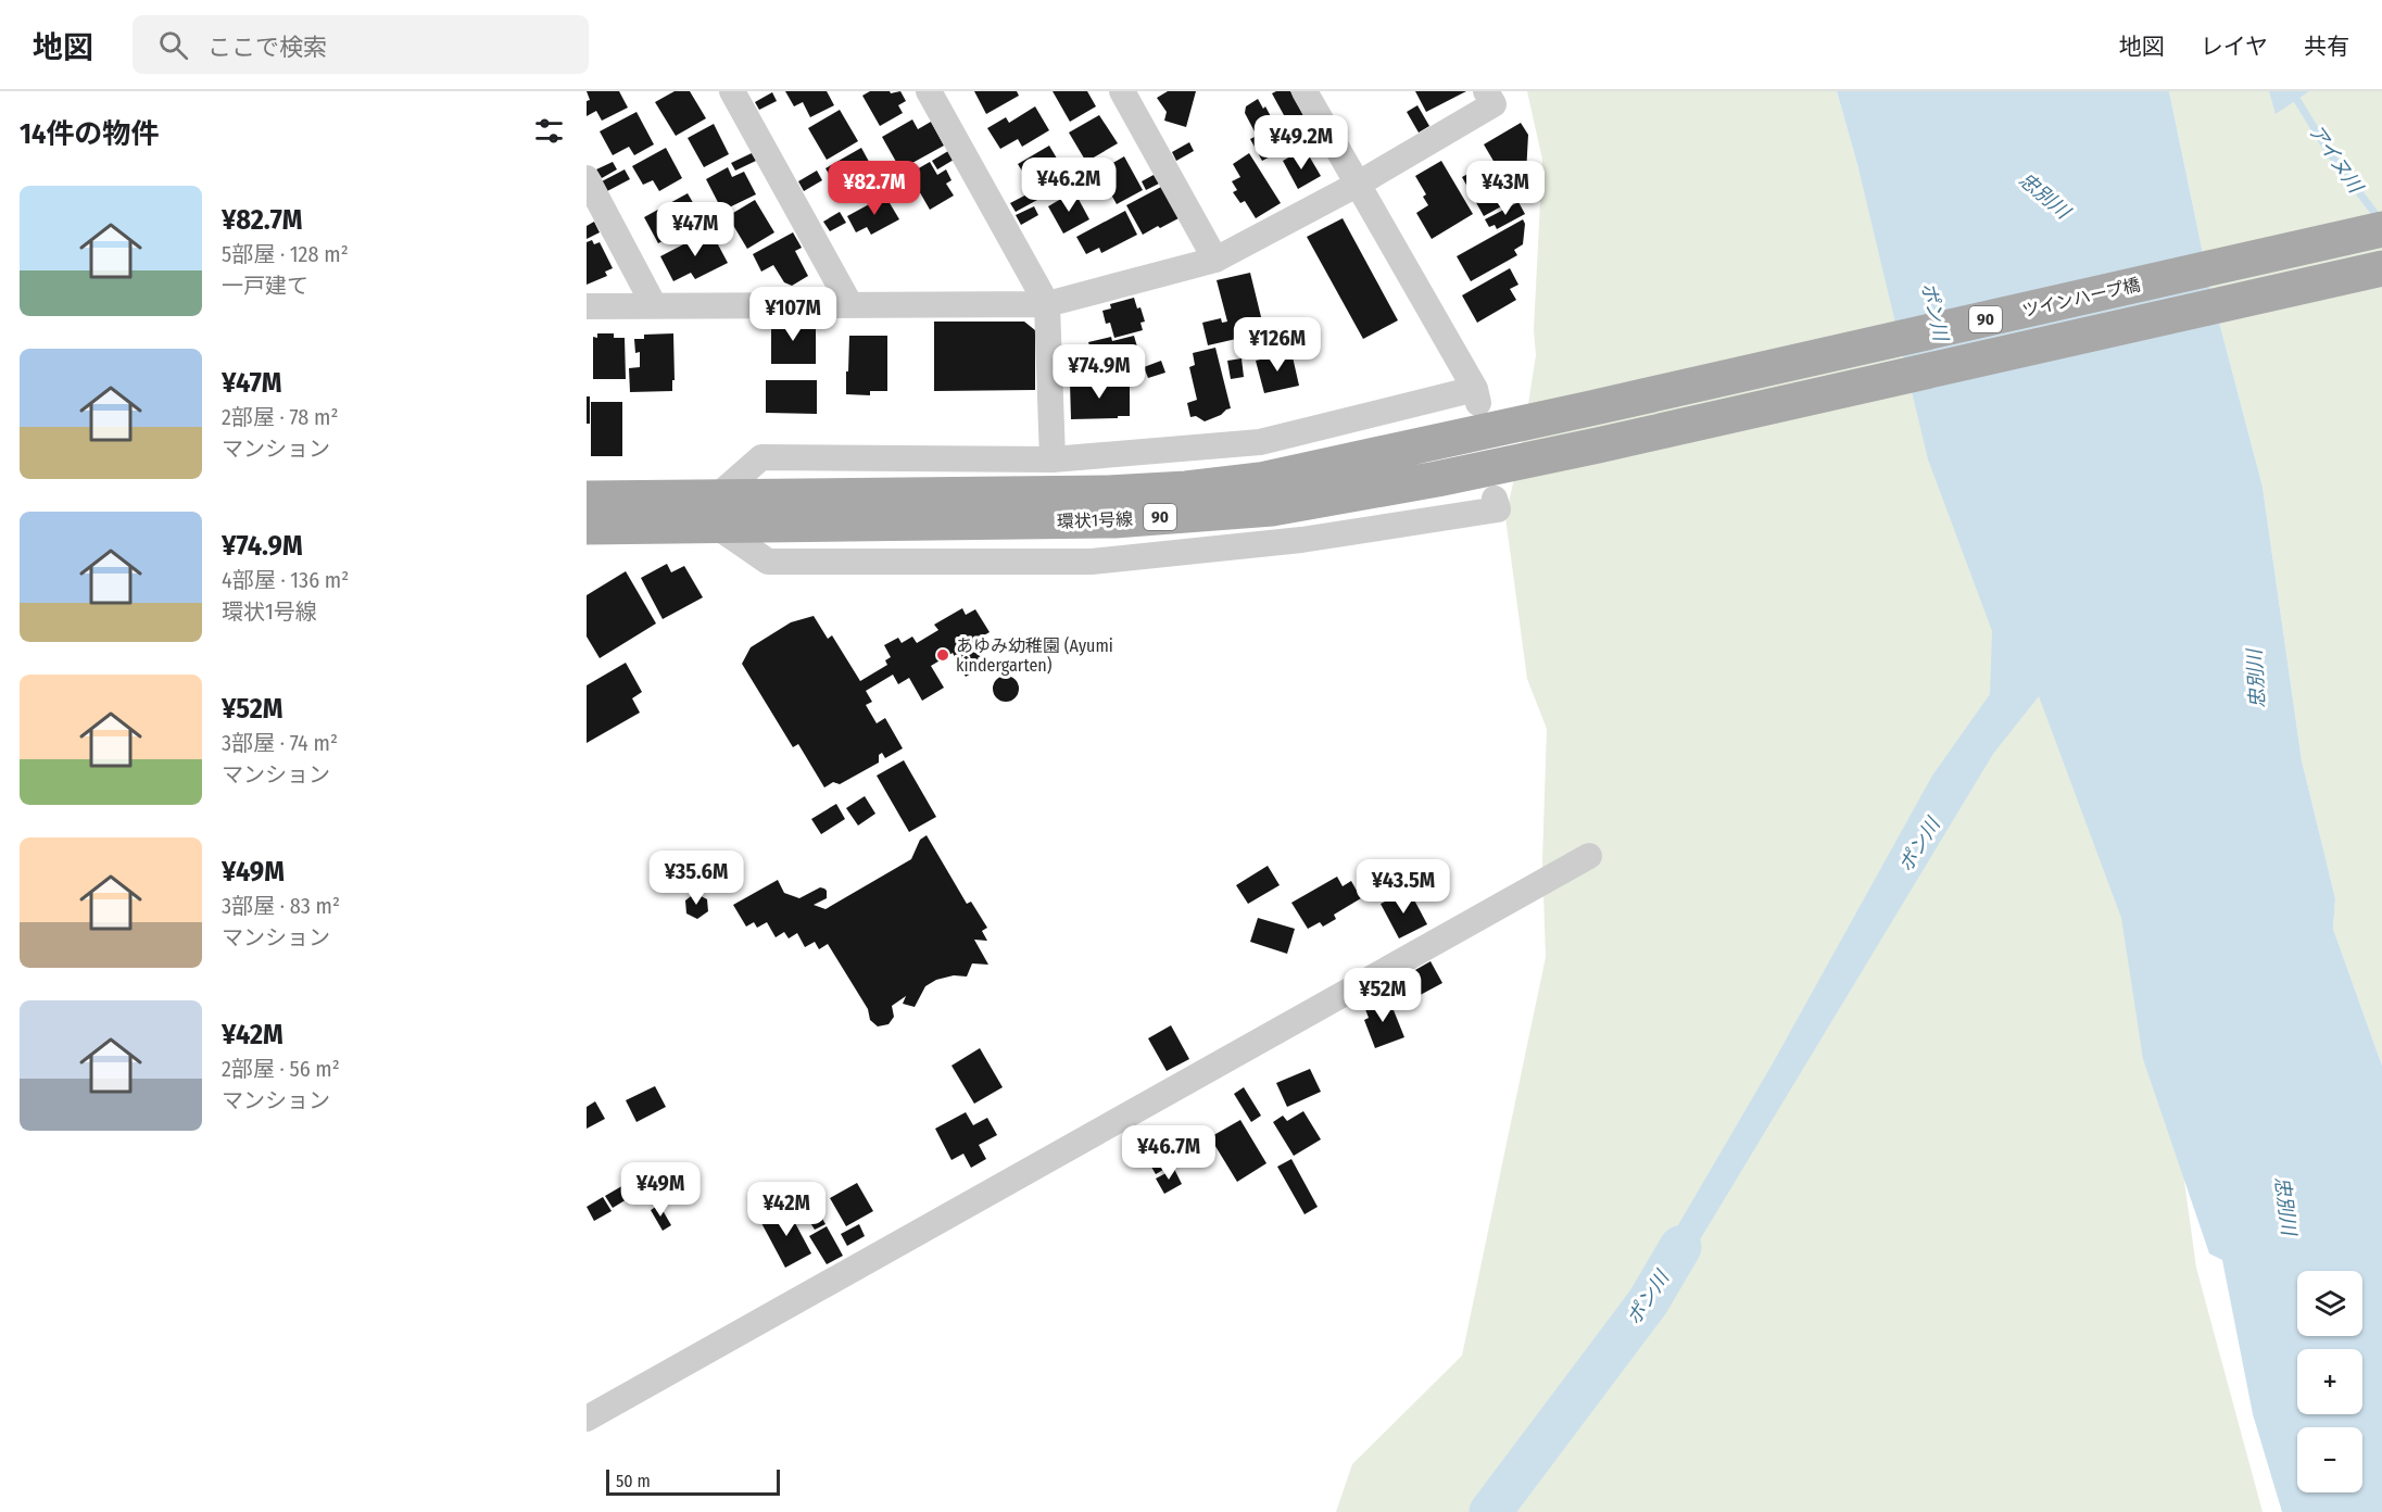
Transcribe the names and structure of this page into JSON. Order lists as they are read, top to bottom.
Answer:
{
  "streets": {
    "main road": ["ツインハープ橋", "90", "環状1号線"]
  },
  "crossings": [
    ["ツインハープ橋", "環状1号線"]
  ],
  "water": ["アイヌ川", "忠別川", "ポン川"],
  "places": ["あゆみ幼稚園 (Ayumi kindergarten)"],
  "scale_bar": "50 m",
  "page": {
    "header": "地図",
    "search": "ここで検索",
    "nav": ["地図", "レイヤ", "共有"],
    "heading": "14件の物件",
    "price": [
      "¥49.2M",
      "¥46.2M",
      "¥82.7M",
      "¥43M",
      "¥47M",
      "¥107M",
      "¥126M",
      "¥74.9M",
      "¥35.6M",
      "¥43.5M",
      "¥52M",
      "¥46.7M",
      "¥49M",
      "¥42M"
    ],
    "list": [
      {
        "name": "¥82.7M",
        "note": "5部屋 · 128 m² · 一戸建て"
      },
      {
        "name": "¥47M",
        "note": "2部屋 · 78 m² · マンション"
      },
      {
        "name": "¥74.9M",
        "note": "4部屋 · 136 m² · 環状1号線"
      },
      {
        "name": "¥52M",
        "note": "3部屋 · 74 m² · マンション"
      },
      {
        "name": "¥49M",
        "note": "3部屋 · 83 m² · マンション"
      },
      {
        "name": "¥42M",
        "note": "2部屋 · 56 m² · マンション"
      }
    ],
    "map_buttons": ["+", "−"],
    "scale": "50 m"
  }
}
